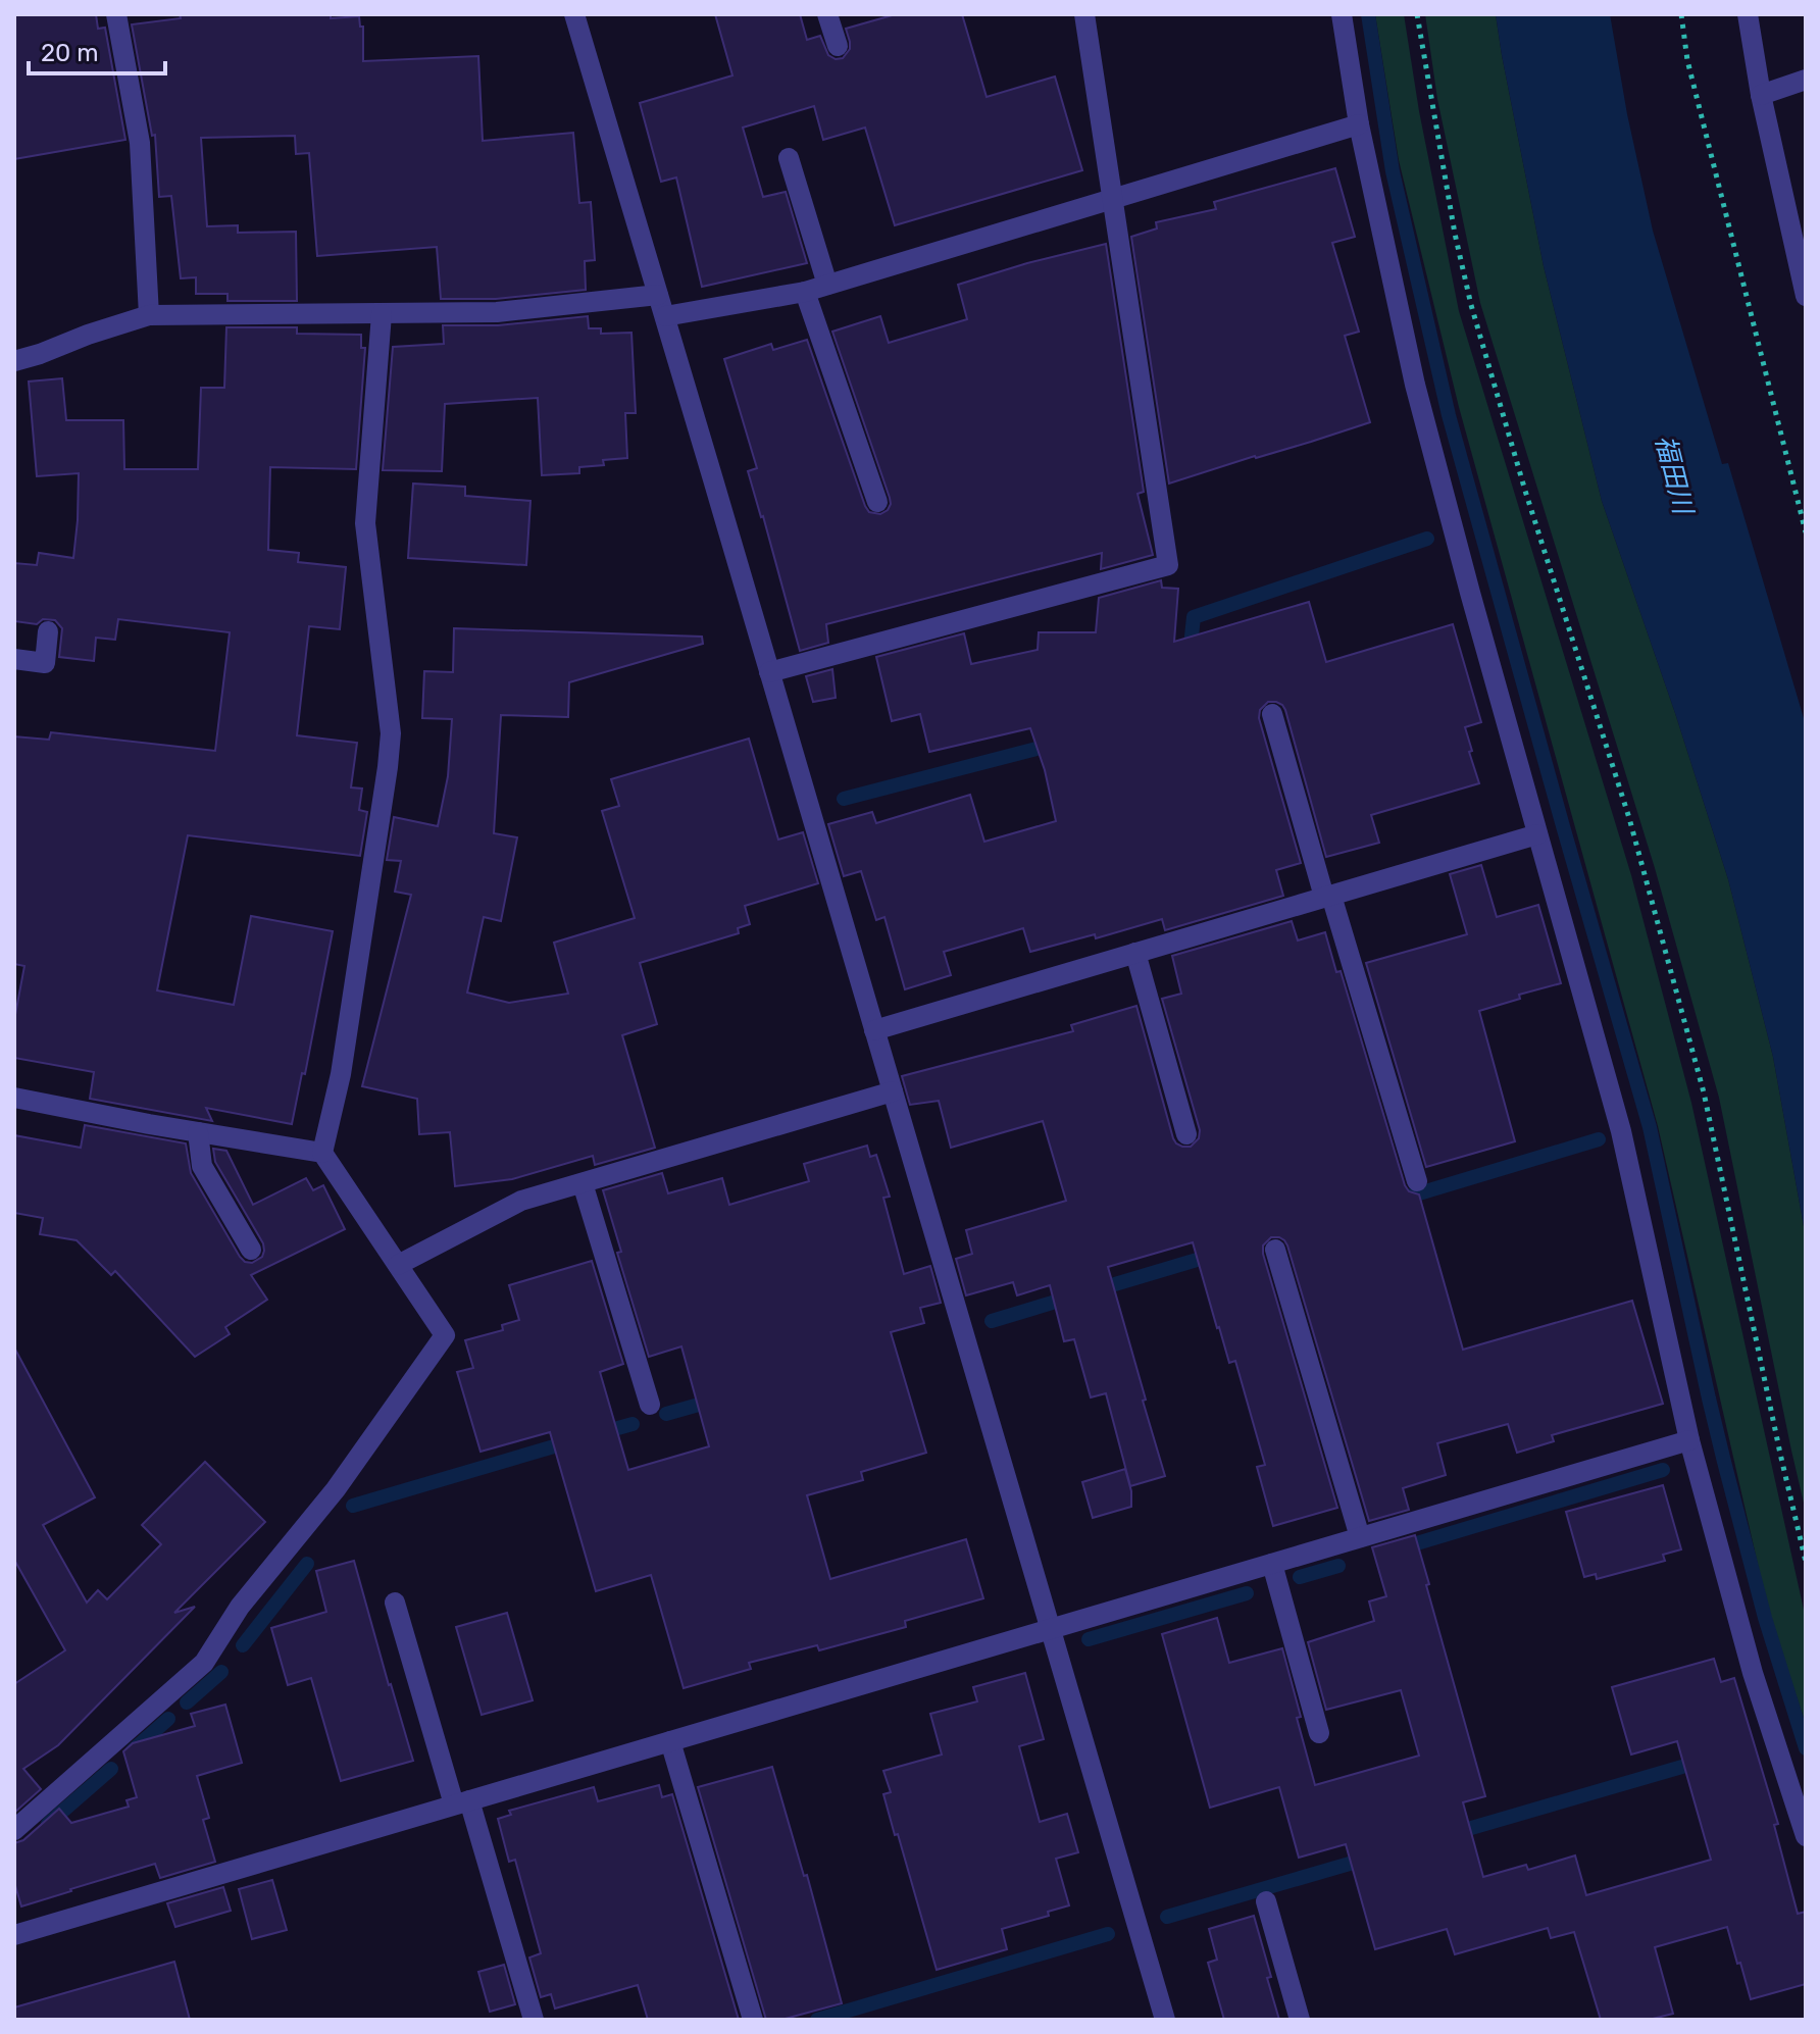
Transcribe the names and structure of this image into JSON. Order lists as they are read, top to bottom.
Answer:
{
  "water": ["福田川"],
  "scale_bar": "20 m"
}
